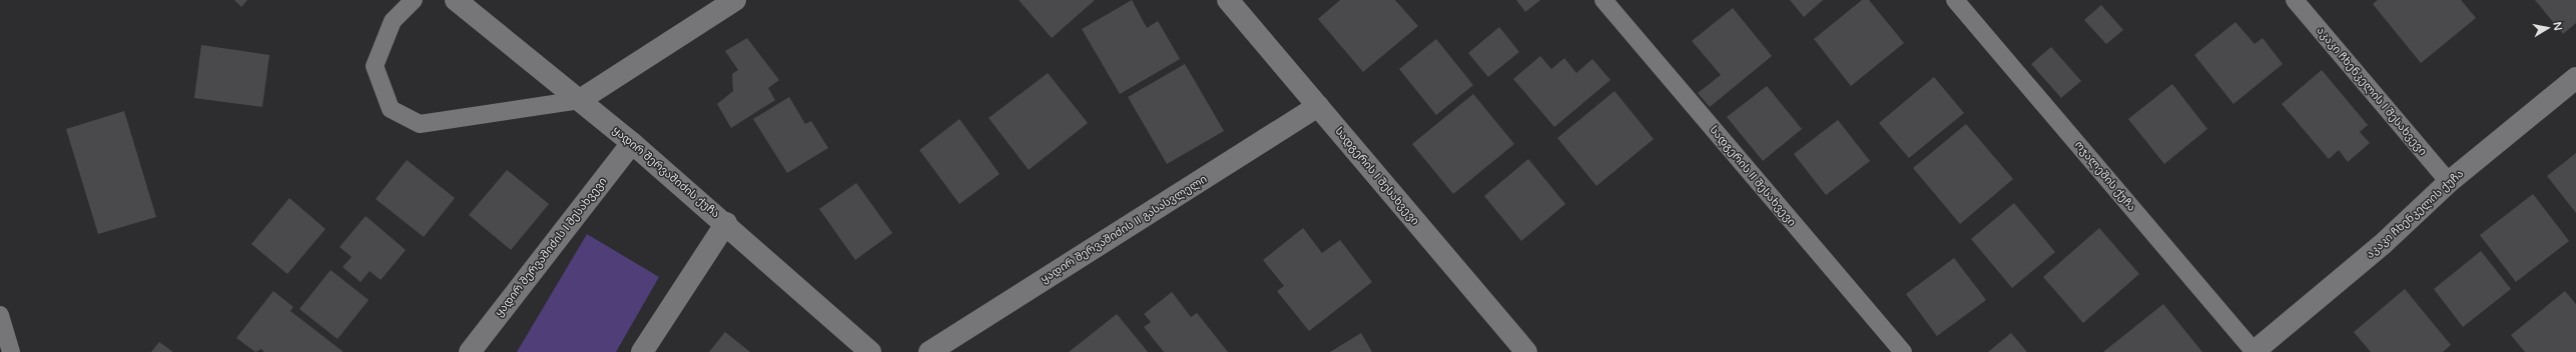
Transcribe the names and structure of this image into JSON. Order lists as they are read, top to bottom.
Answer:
{
  "streets": {
    "street": [
      "ყადირ შერვაშიძის ქუჩა",
      "სადგერის I შესახვევი",
      "აკაკი ჩხენკელის ქუჩა",
      "ყადირ შერვაშიძის II გასასვლელი",
      "ყადირ შერვაშიძის I შესახვევი"
    ],
    "lane": ["აკაკი ჩხენკელის I შესახვევი", "სადგერის II შესახვევი", "ოჯალეშის ქუჩა"]
  },
  "crossings": [
    ["აკაკი ჩხენკელის I შესახვევი", "აკაკი ჩხენკელის ქუჩა"],
    ["ყადირ შერვაშიძის ქუჩა", "ყადირ შერვაშიძის I შესახვევი"],
    ["სადგერის I შესახვევი", "ყადირ შერვაშიძის II გასასვლელი"],
    ["ოჯალეშის ქუჩა", "აკაკი ჩხენკელის ქუჩა"]
  ],
  "north": "right"
}
